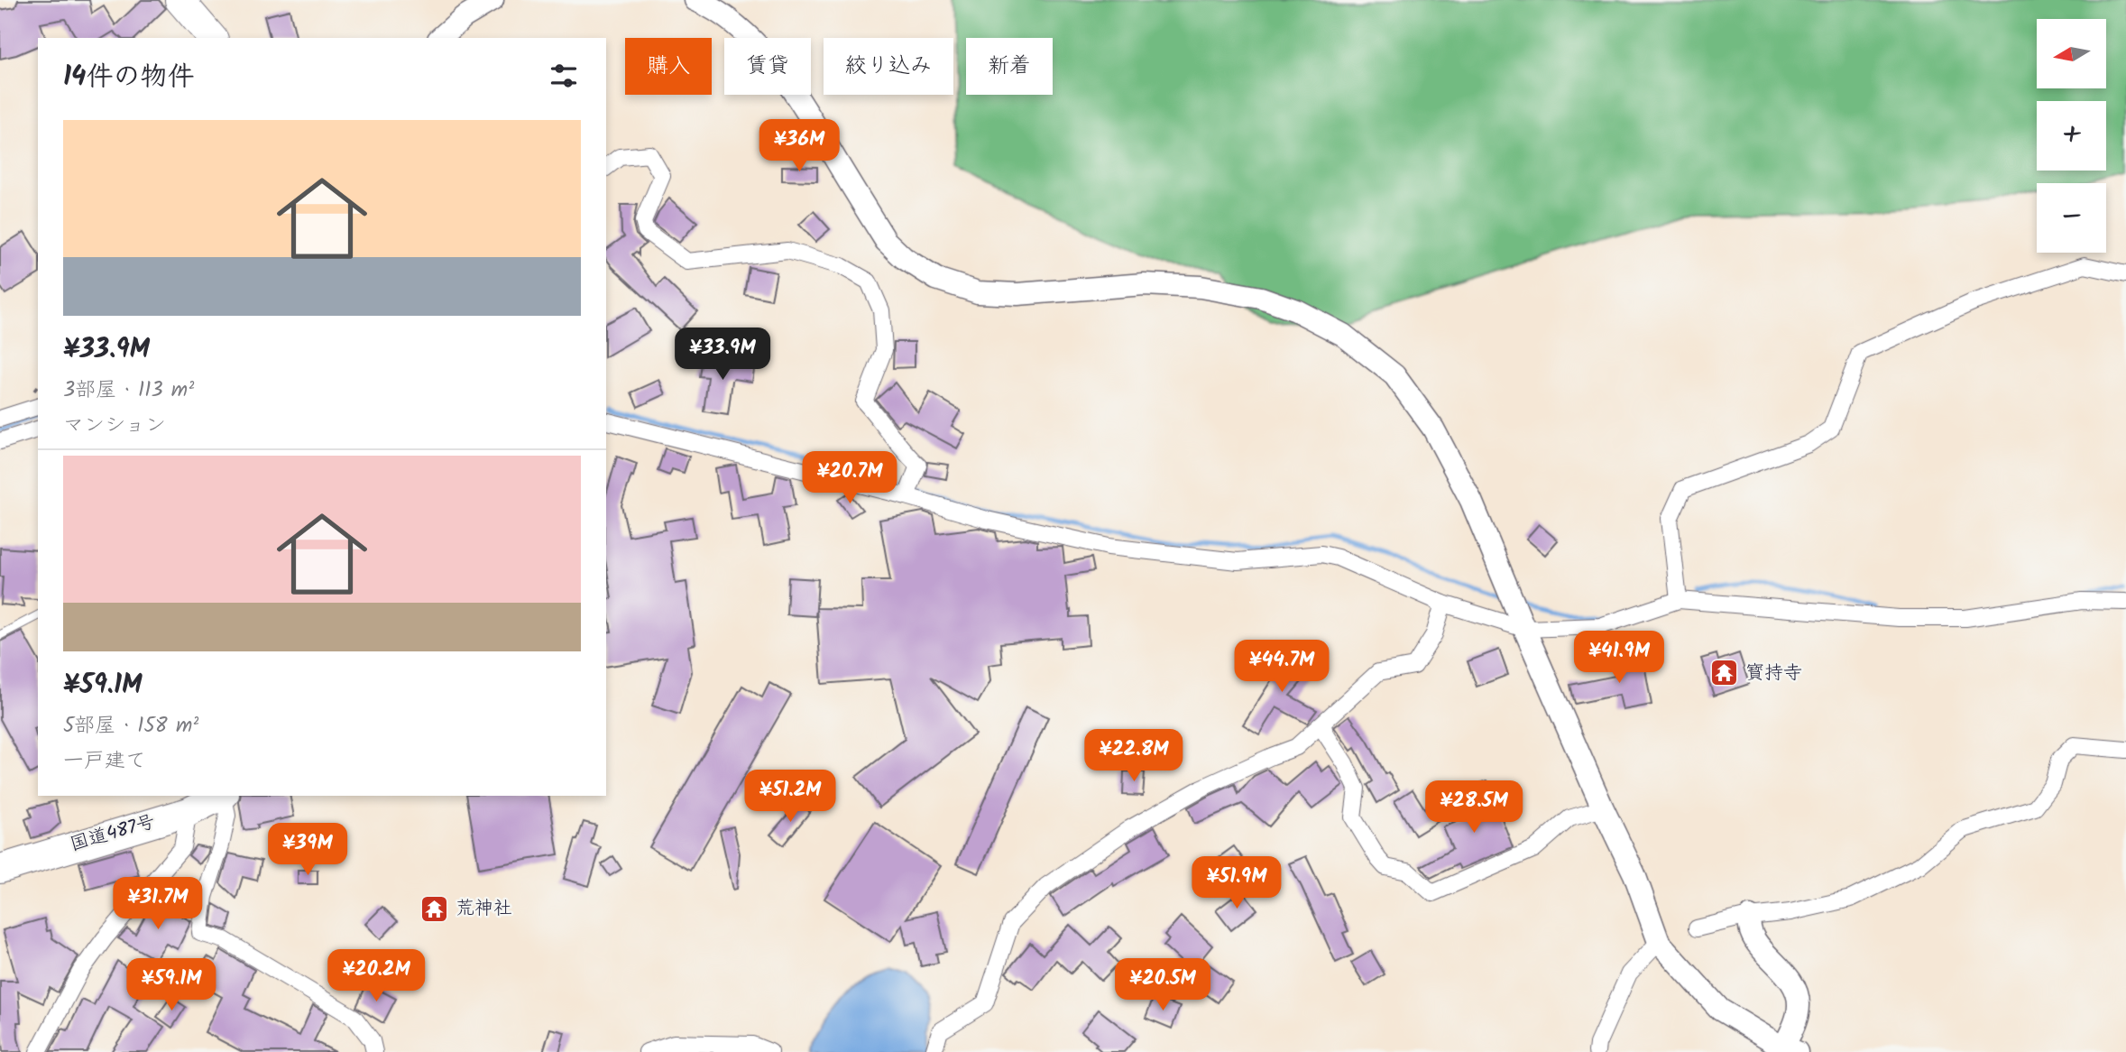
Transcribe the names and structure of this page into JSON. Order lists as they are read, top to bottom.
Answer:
{
  "streets": {
    "highway": ["国道487号"]
  },
  "places": {
    "temple": ["寳持寺", "荒神社"]
  },
  "north": "left",
  "page": {
    "map_buttons": ["+", "−"],
    "chip": [
      "購入",
      "賃貸",
      "絞り込み",
      "新着"
    ],
    "heading": "14件の物件",
    "list": [
      {
        "name": "¥33.9M",
        "note": "3部屋 · 113 m² · マンション"
      },
      {
        "name": "¥59.1M",
        "note": "5部屋 · 158 m² · 一戸建て"
      }
    ],
    "price": [
      "¥36M",
      "¥33.9M",
      "¥20.7M",
      "¥41.9M",
      "¥44.7M",
      "¥22.8M",
      "¥51.2M",
      "¥28.5M",
      "¥39M",
      "¥51.9M",
      "¥31.7M",
      "¥20.2M",
      "¥59.1M",
      "¥20.5M"
    ]
  }
}
